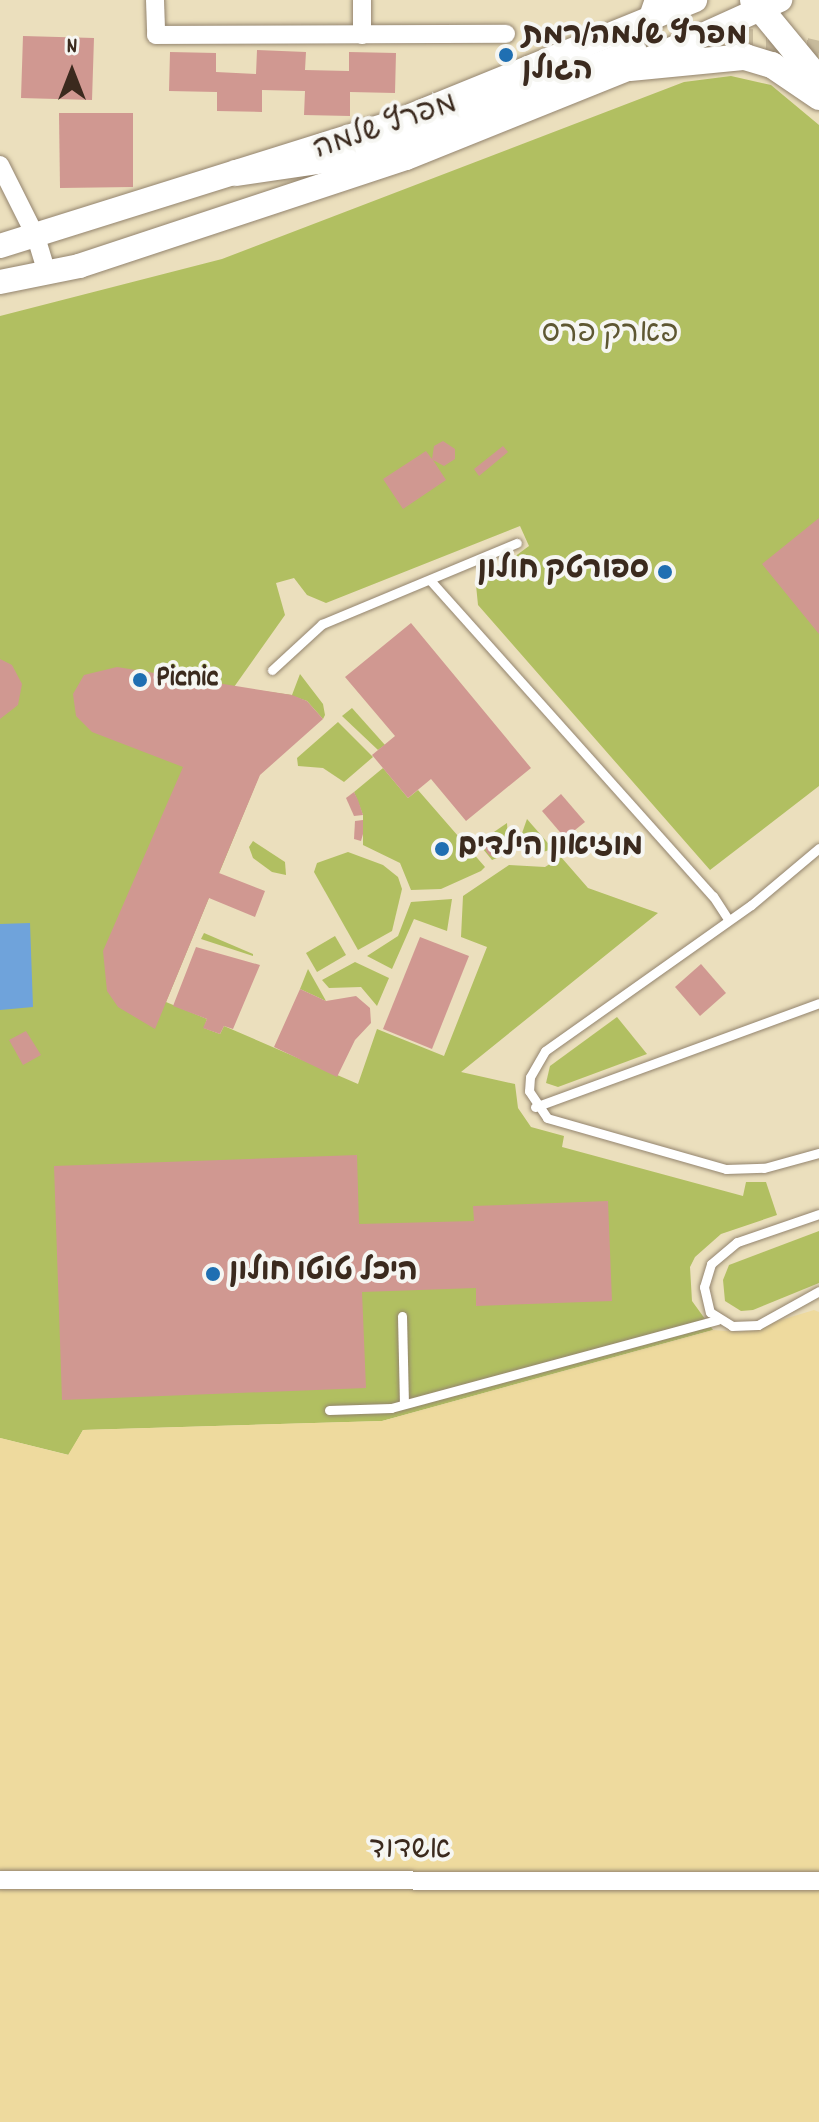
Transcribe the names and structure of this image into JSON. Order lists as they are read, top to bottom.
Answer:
{
  "streets": {
    "street": ["מפרץ שלמה", "אשדוד"]
  },
  "parks": ["פארק פרס"],
  "places": [
    "מפרץ שלמה/רמת הגולן",
    "ספורטק חולון",
    "Picnic",
    "מוזיאון הילדים",
    "היכל טוטו חולון"
  ],
  "north": "top"
}
